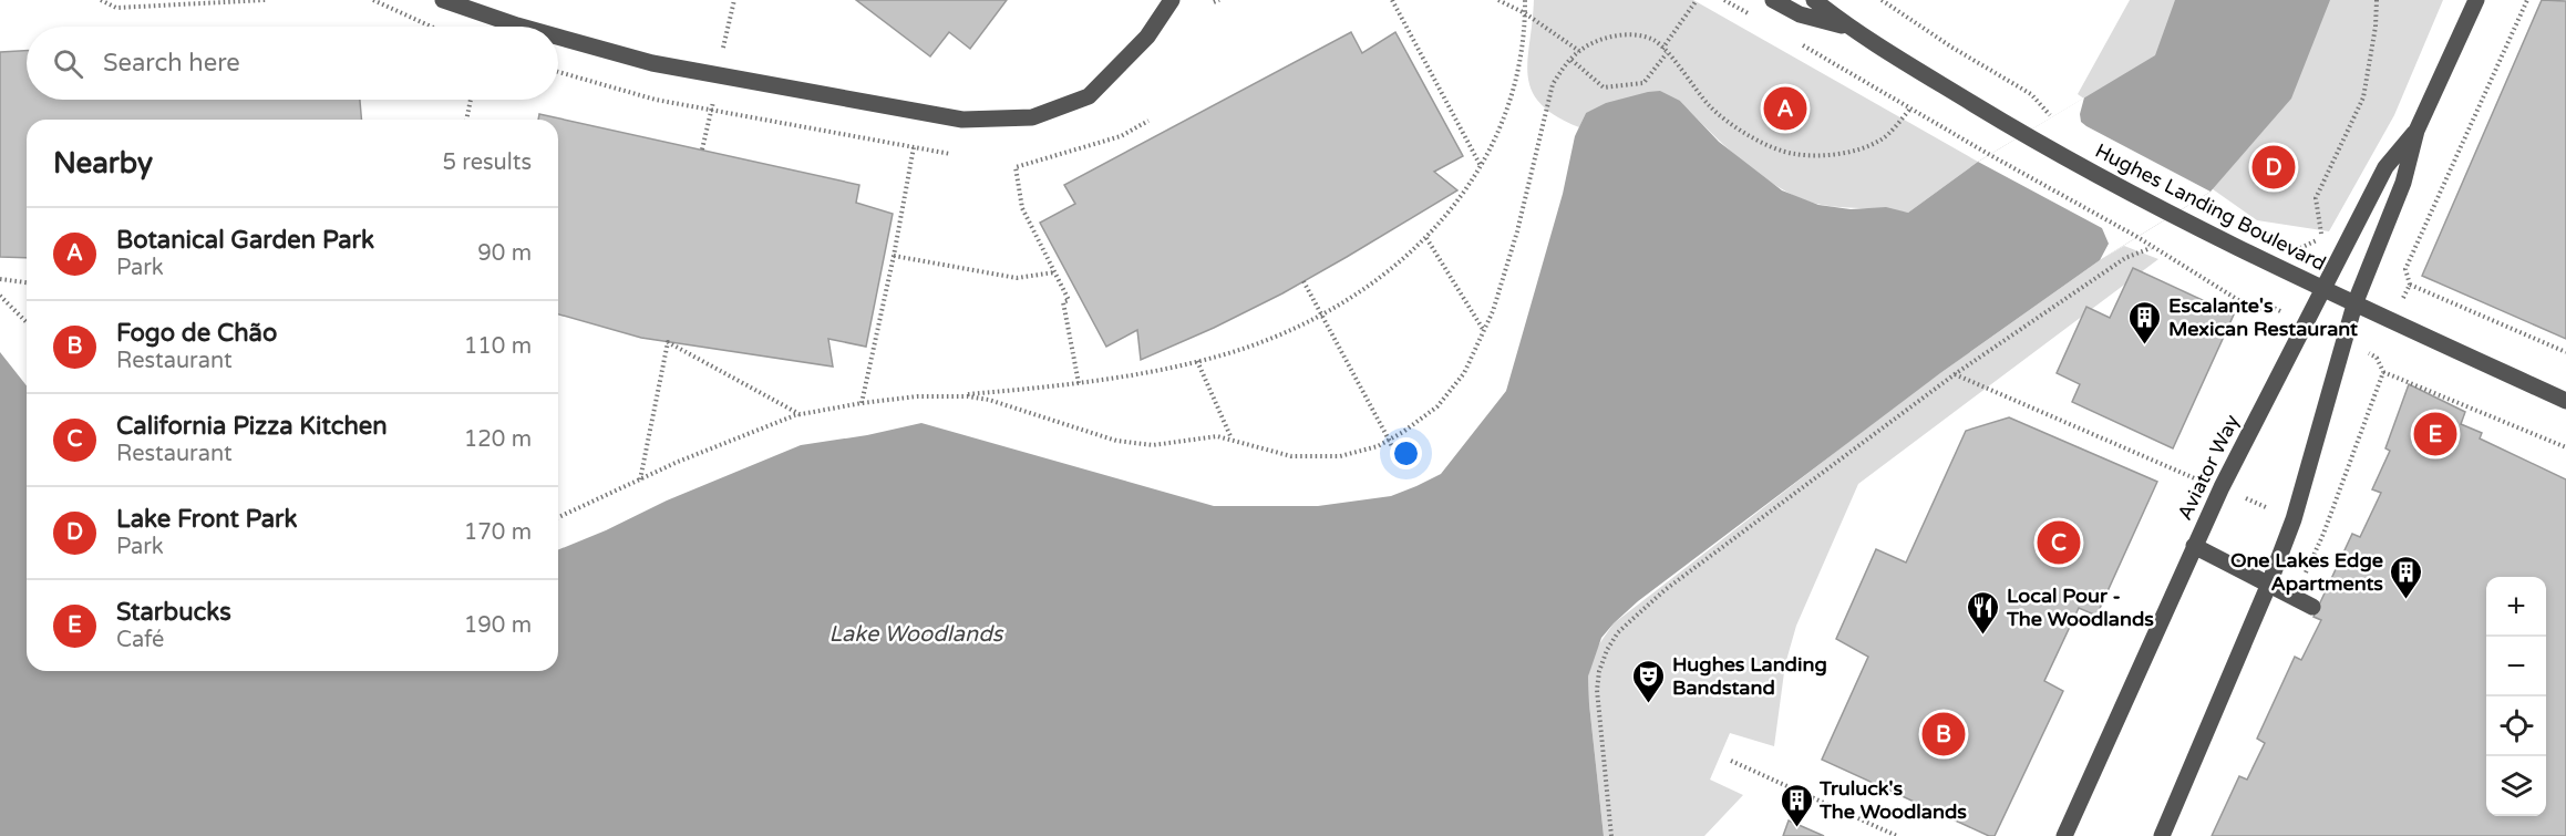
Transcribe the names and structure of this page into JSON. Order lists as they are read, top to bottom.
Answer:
{
  "streets": {
    "street": ["Hughes Landing Boulevard", "Aviator Way"]
  },
  "crossings": [
    ["Hughes Landing Boulevard", "Aviator Way"]
  ],
  "water": ["Lake Woodlands"],
  "places": {
    "building": ["Escalante's Mexican Restaurant", "One Lakes Edge Apartments", "Truluck's The Woodlands"],
    "restaurant": ["Local Pour - The Woodlands"],
    "theatre": ["Hughes Landing Bandstand"]
  },
  "page": {
    "search": "Search here",
    "pins": [
      "A",
      "D",
      "E",
      "C",
      "B"
    ],
    "heading": ["Nearby", "5 results"],
    "list": [
      {
        "mark": "A",
        "name": "Botanical Garden Park",
        "note": "Park",
        "value": "90 m"
      },
      {
        "mark": "B",
        "name": "Fogo de Chão",
        "note": "Restaurant",
        "value": "110 m"
      },
      {
        "mark": "C",
        "name": "California Pizza Kitchen",
        "note": "Restaurant",
        "value": "120 m"
      },
      {
        "mark": "D",
        "name": "Lake Front Park",
        "note": "Park",
        "value": "170 m"
      },
      {
        "mark": "E",
        "name": "Starbucks",
        "note": "Café",
        "value": "190 m"
      }
    ],
    "map_buttons": ["+", "−"]
  }
}
